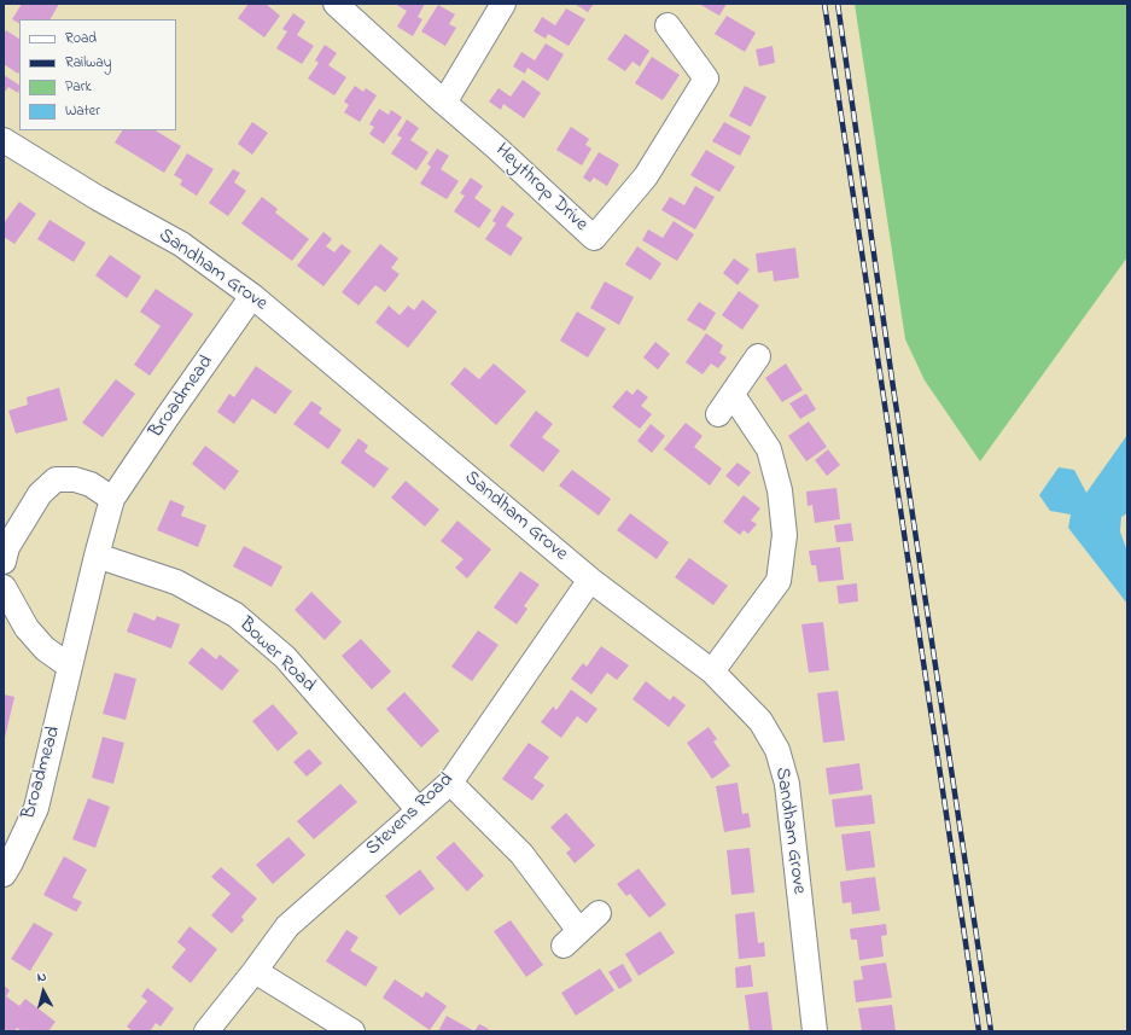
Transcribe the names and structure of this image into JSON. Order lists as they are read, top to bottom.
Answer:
{
  "streets": {
    "street": [
      "Heythrop Drive",
      "Sandham Grove",
      "Broadmead",
      "Bower Road",
      "Stevens Road"
    ]
  },
  "crossings": [
    ["Sandham Grove", "Broadmead"],
    ["Sandham Grove", "Stevens Road"],
    ["Broadmead", "Bower Road"],
    ["Bower Road", "Stevens Road"]
  ],
  "legend": [
    "Road",
    "Railway",
    "Park",
    "Water"
  ],
  "north": "top"
}
